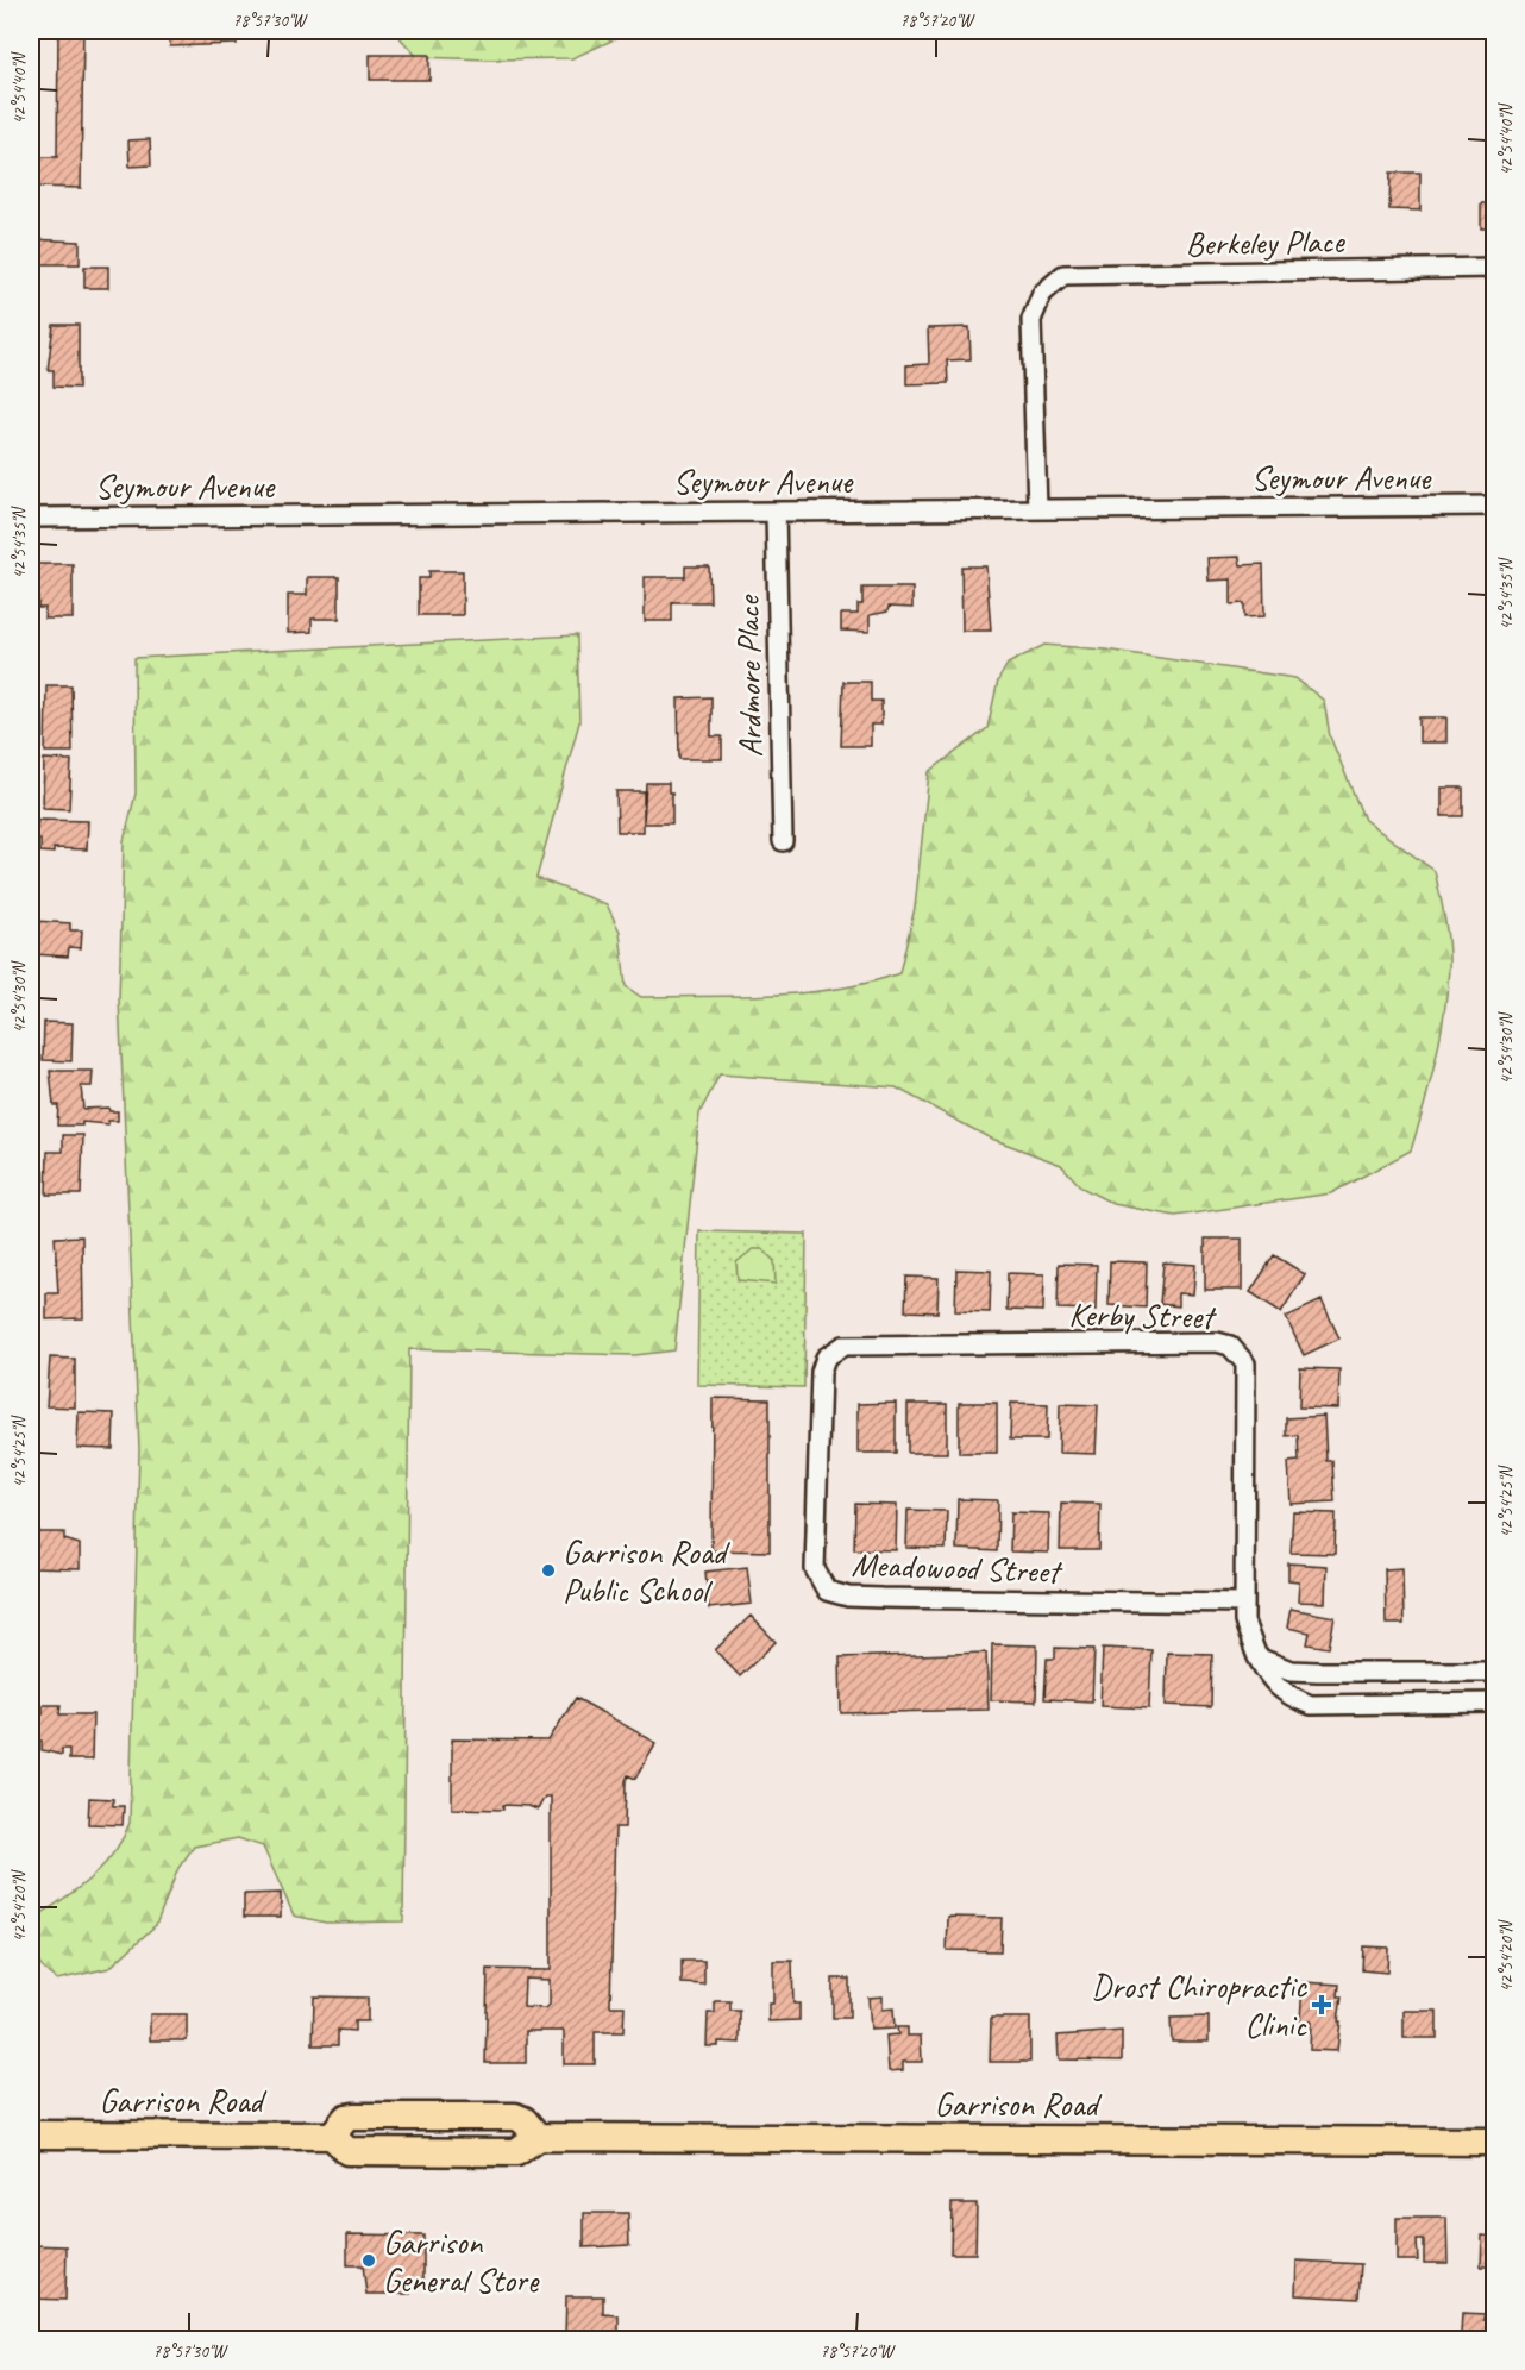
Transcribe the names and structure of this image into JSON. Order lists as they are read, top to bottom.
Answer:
{
  "streets": {
    "main road": ["Garrison Road"],
    "street": [
      "Berkeley Place",
      "Seymour Avenue",
      "Ardmore Place",
      "Kerby Street",
      "Meadowood Street"
    ]
  },
  "crossings": [
    ["Berkeley Place", "Seymour Avenue"],
    ["Seymour Avenue", "Ardmore Place"],
    ["Kerby Street", "Meadowood Street"]
  ],
  "places": {
    "other": ["Garrison Road Public School", "Garrison General Store"],
    "health": ["Drost Chiropractic Clinic"]
  },
  "coordinates": [
    "78°57'30\"W",
    "78°57'20\"W",
    "42°54'40\"N",
    "42°54'35\"N",
    "42°54'30\"N",
    "42°54'25\"N",
    "42°54'20\"N"
  ]
}
